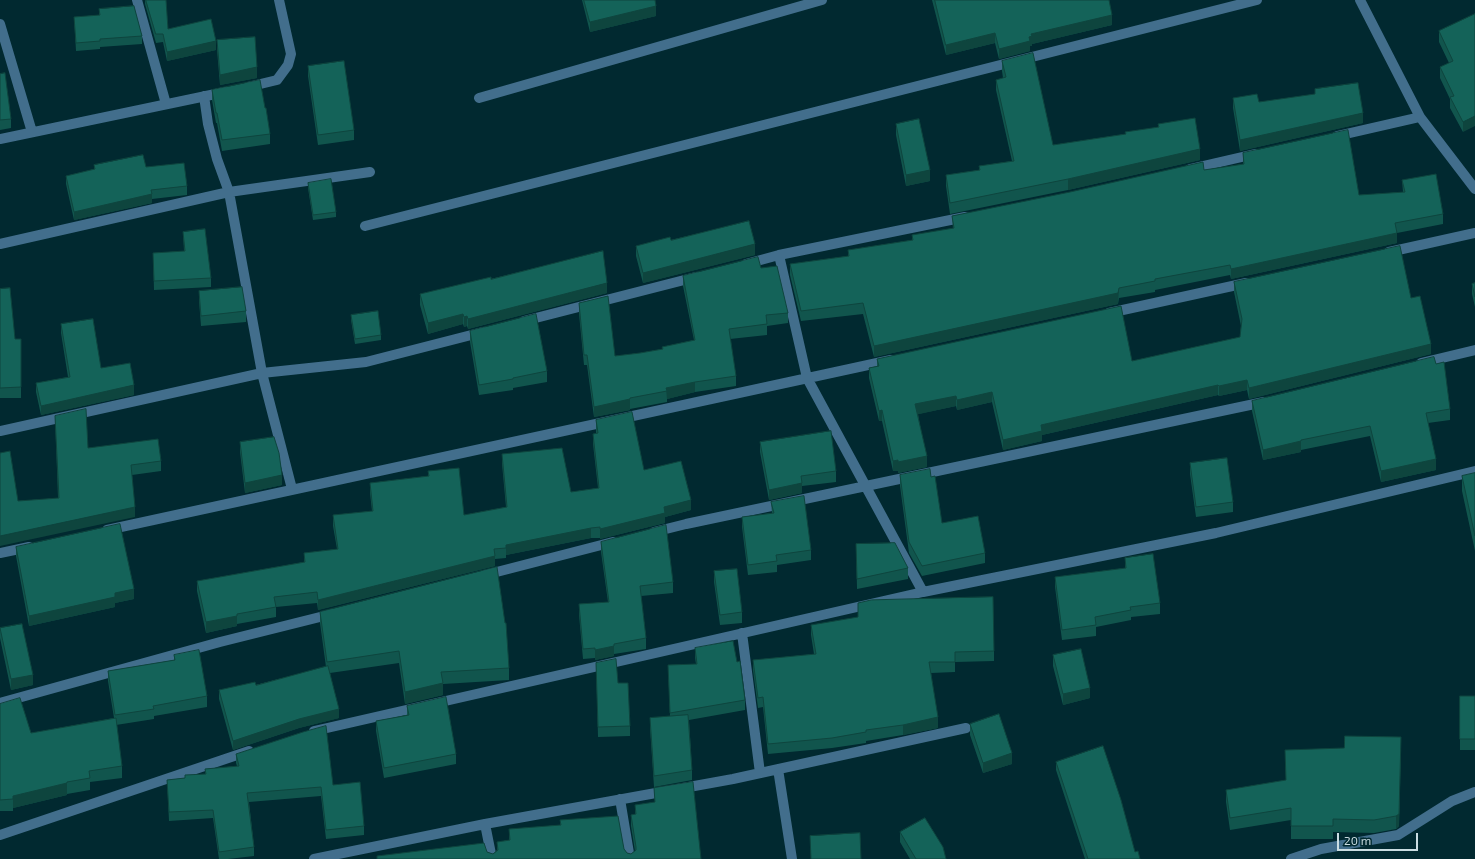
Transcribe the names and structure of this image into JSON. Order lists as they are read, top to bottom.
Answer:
{
  "scale_bar": "20 m"
}
